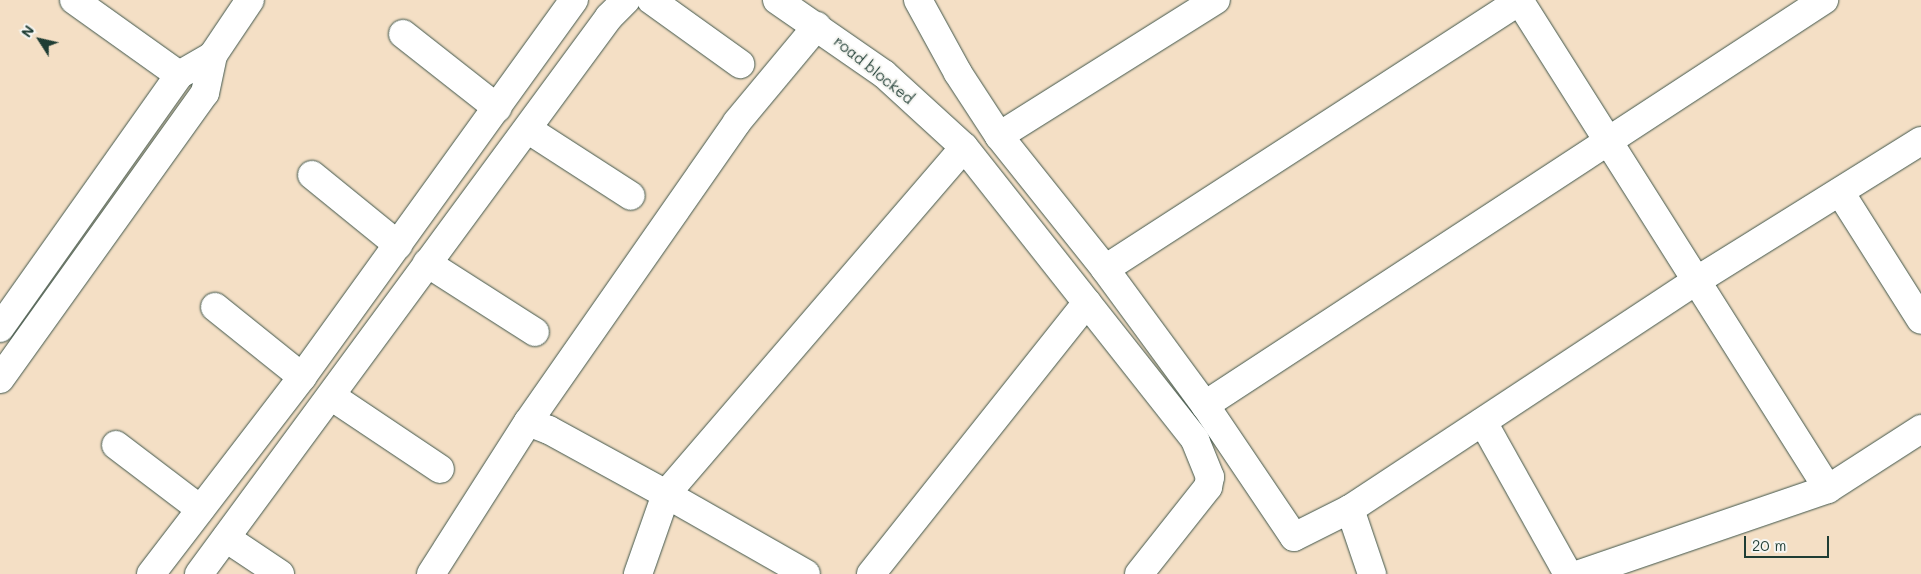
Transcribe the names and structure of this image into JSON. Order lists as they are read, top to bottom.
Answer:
{
  "streets": {
    "street": ["road blocked"]
  },
  "scale_bar": "20 m",
  "north": "top left"
}
